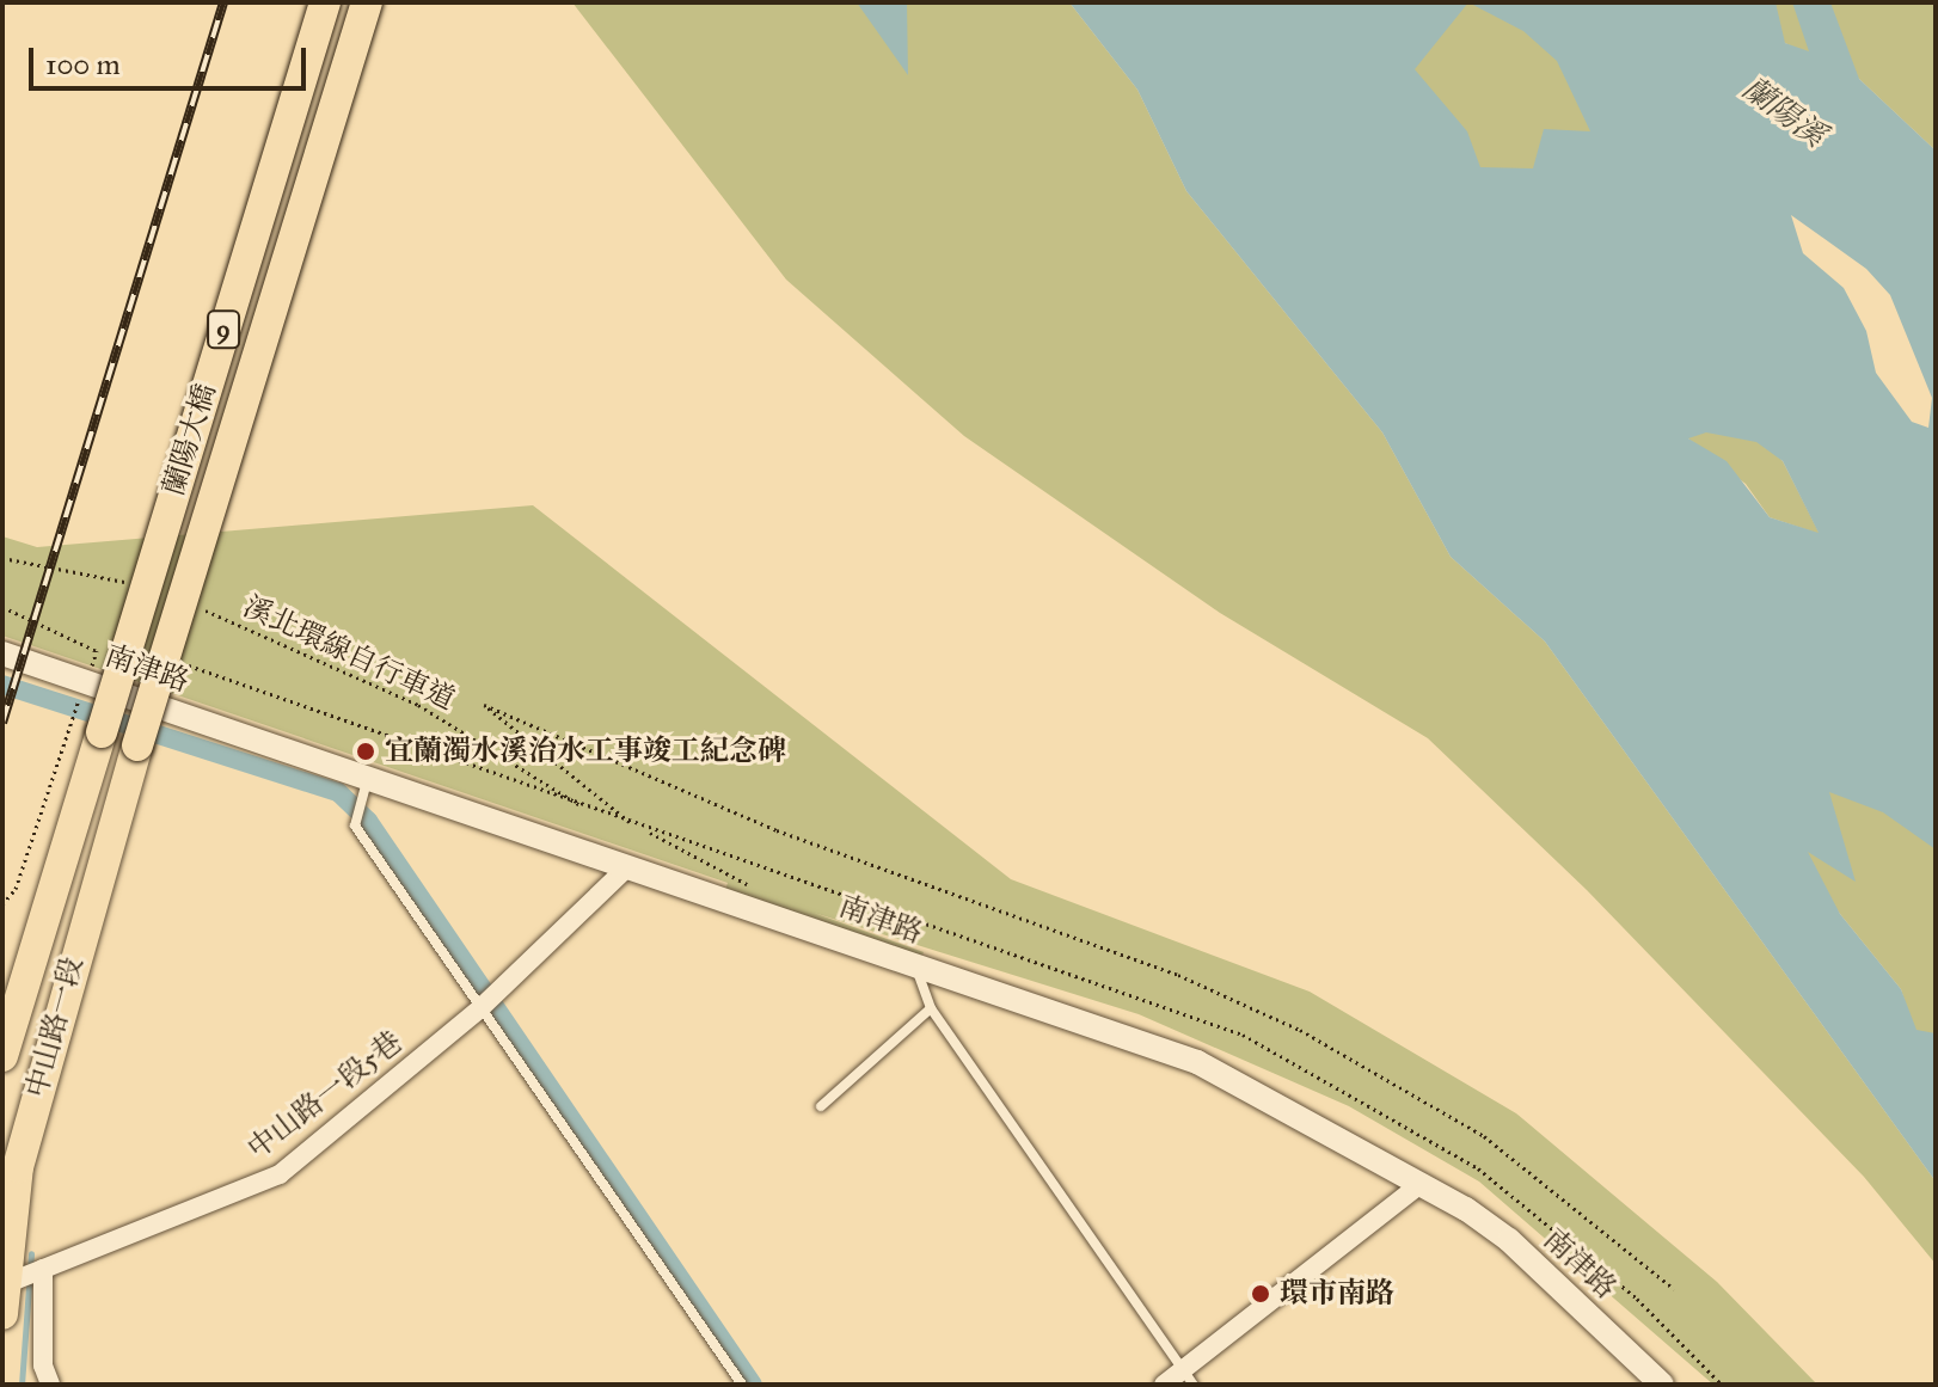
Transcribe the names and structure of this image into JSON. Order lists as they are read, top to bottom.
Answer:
{
  "streets": {
    "main road": ["9", "蘭陽大橋", "中山路一段"],
    "street": ["南津路", "中山路一段5巷"],
    "path": ["溪北環線自行車道"]
  },
  "crossings": [
    ["蘭陽大橋", "溪北環線自行車道"],
    ["蘭陽大橋", "中山路一段"],
    ["溪北環線自行車道", "中山路一段"],
    ["南津路", "中山路一段5巷"],
    ["中山路一段", "中山路一段5巷"]
  ],
  "water": ["蘭陽溪"],
  "places": ["宜蘭濁水溪治水工事竣工紀念碑", "環市南路"],
  "scale_bar": "100 m"
}
